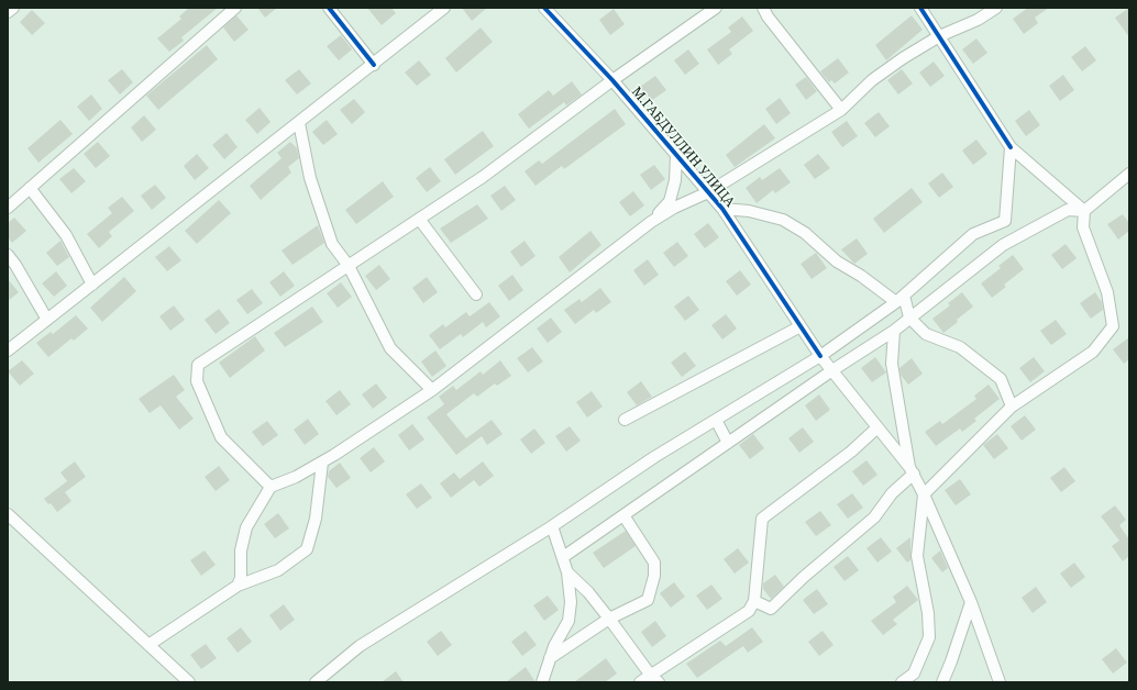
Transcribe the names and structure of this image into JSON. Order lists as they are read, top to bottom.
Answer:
{
  "streets": {
    "street": ["М.ГАБДУЛЛИН УЛИЦА"]
  }
}
